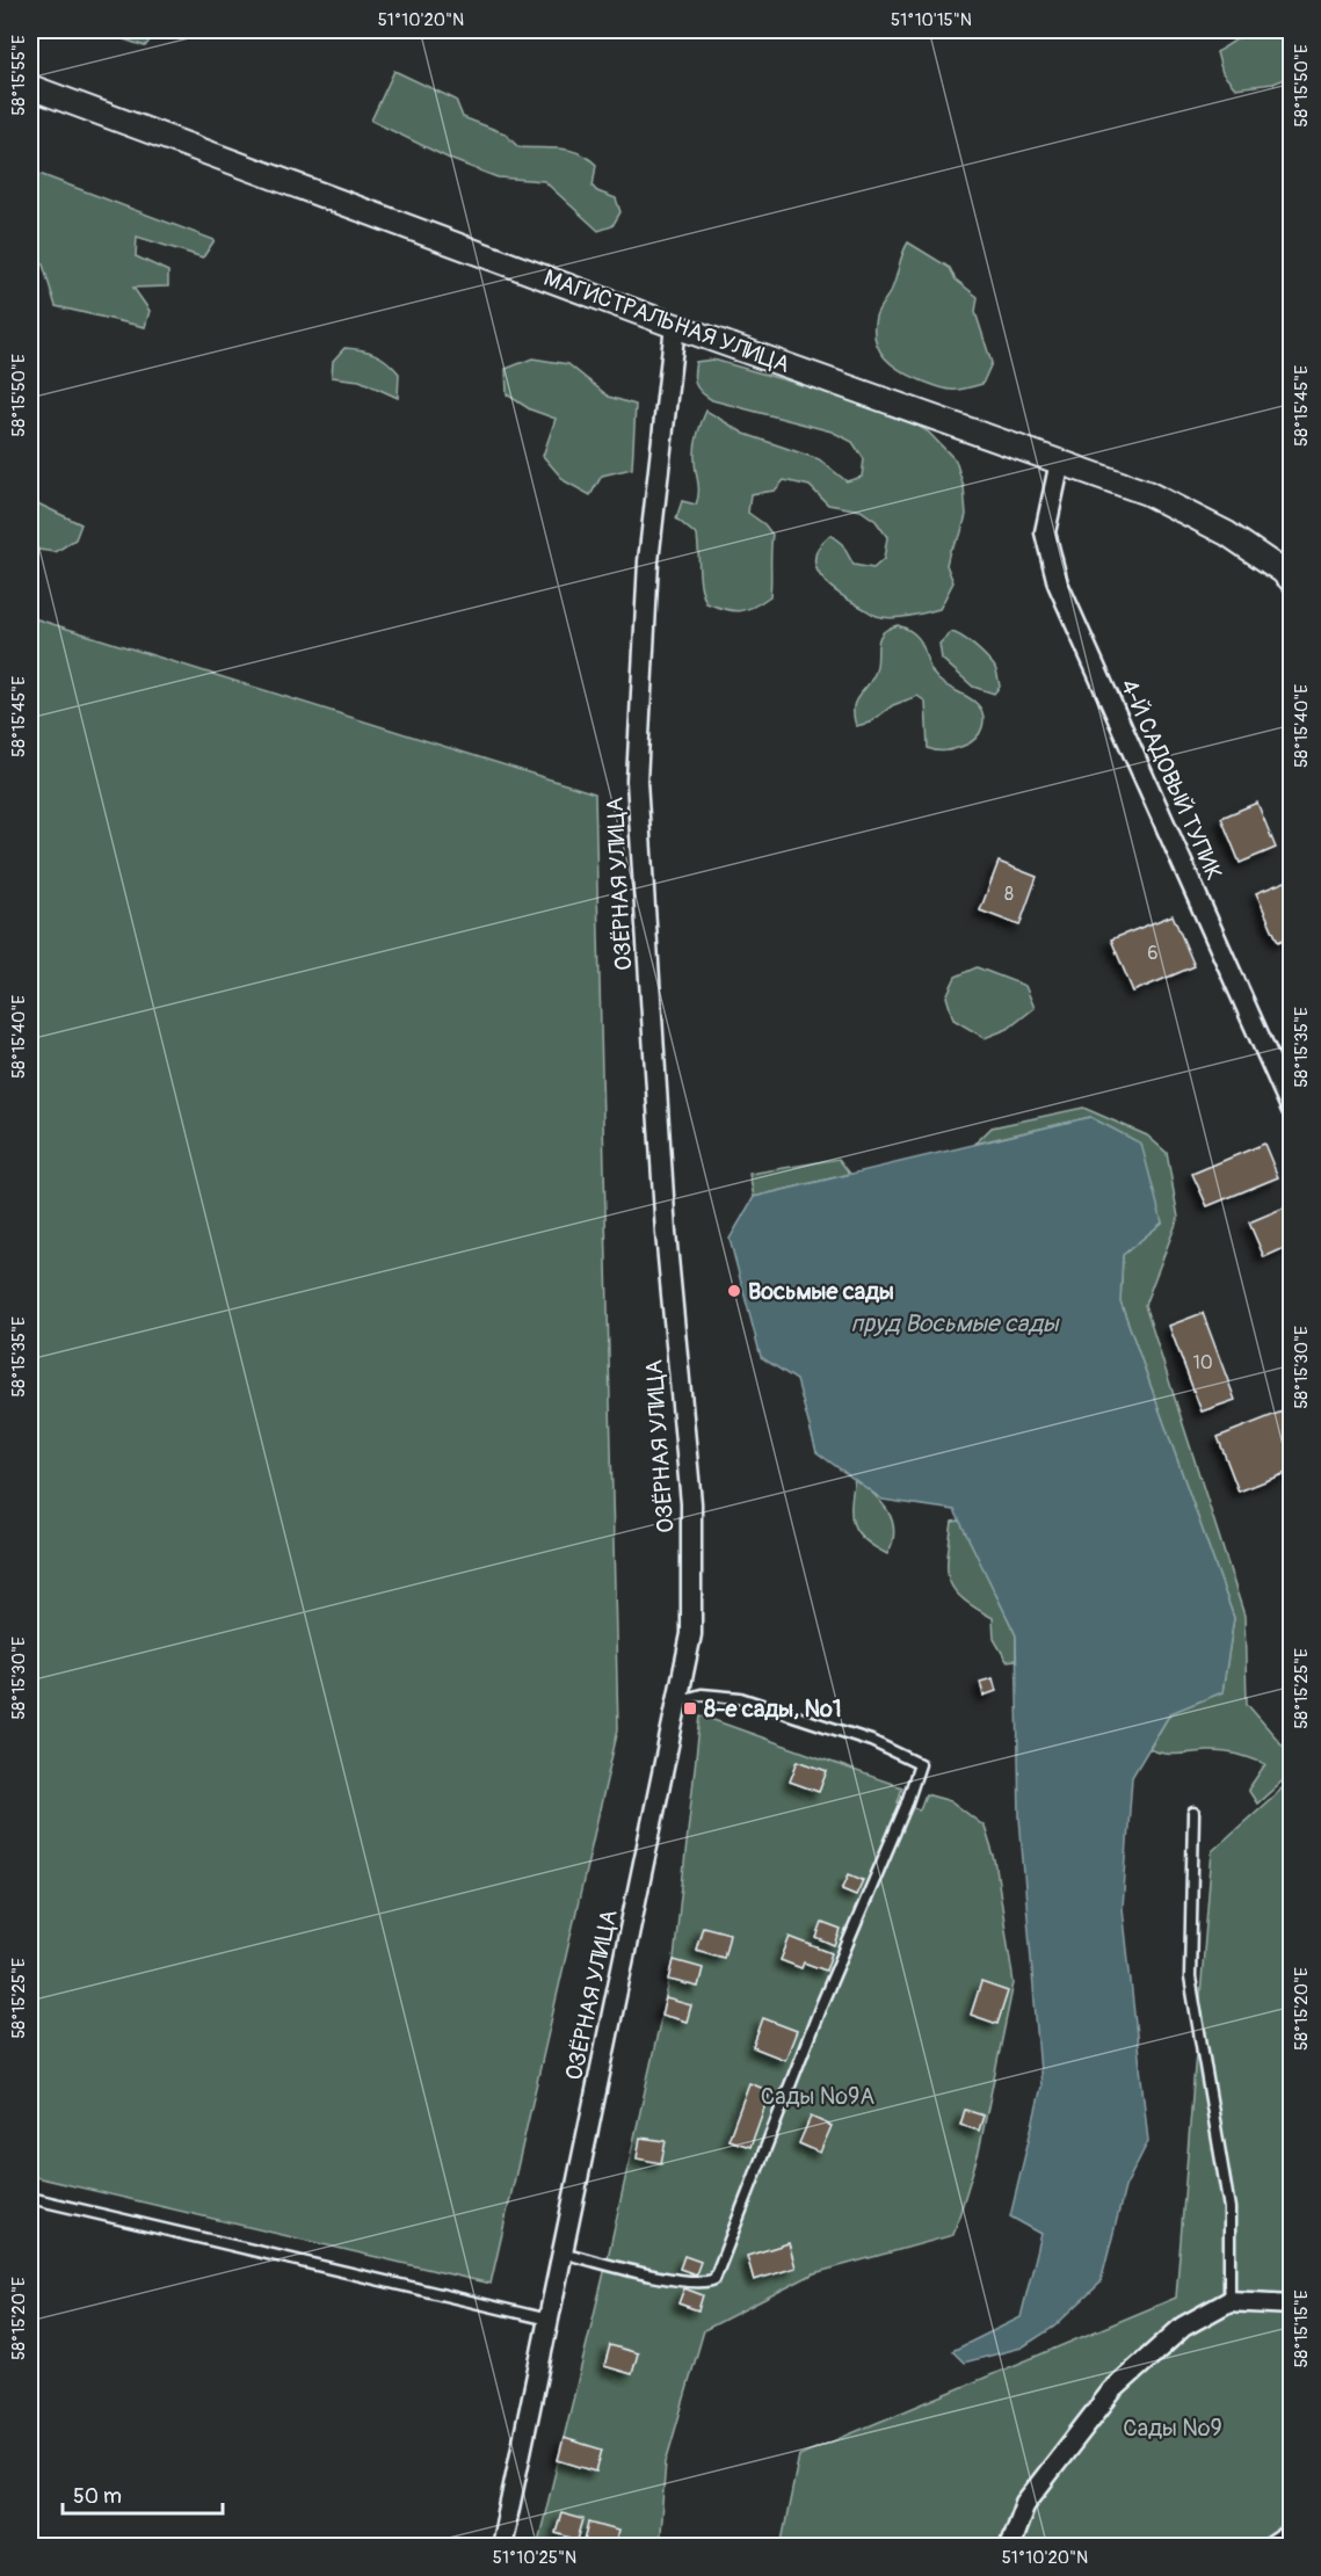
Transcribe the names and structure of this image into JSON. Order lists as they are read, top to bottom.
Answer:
{
  "streets": {
    "street": ["МАГИСТРАЛЬНАЯ УЛИЦА", "4-Й САДОВЫЙ ТУПИК", "ОЗЁРНАЯ УЛИЦА"]
  },
  "crossings": [
    ["МАГИСТРАЛЬНАЯ УЛИЦА", "4-Й САДОВЫЙ ТУПИК"],
    ["МАГИСТРАЛЬНАЯ УЛИЦА", "ОЗЁРНАЯ УЛИЦА"]
  ],
  "water": ["пруд Восьмые сады"],
  "parks": ["Сады №9А", "Сады №9"],
  "places": {
    "other": ["Восьмые сады"],
    "transit": ["8-е сады, №1"]
  },
  "house_numbers": ["8", "6", "10"],
  "scale_bar": "50 m",
  "coordinates": [
    "51°10'20\"N",
    "51°10'15\"N",
    "58°15'55\"E",
    "58°15'50\"E",
    "58°15'45\"E",
    "58°15'40\"E",
    "58°15'35\"E",
    "58°15'30\"E",
    "58°15'25\"E",
    "58°15'20\"E",
    "58°15'15\"E",
    "51°10'25\"N"
  ]
}
